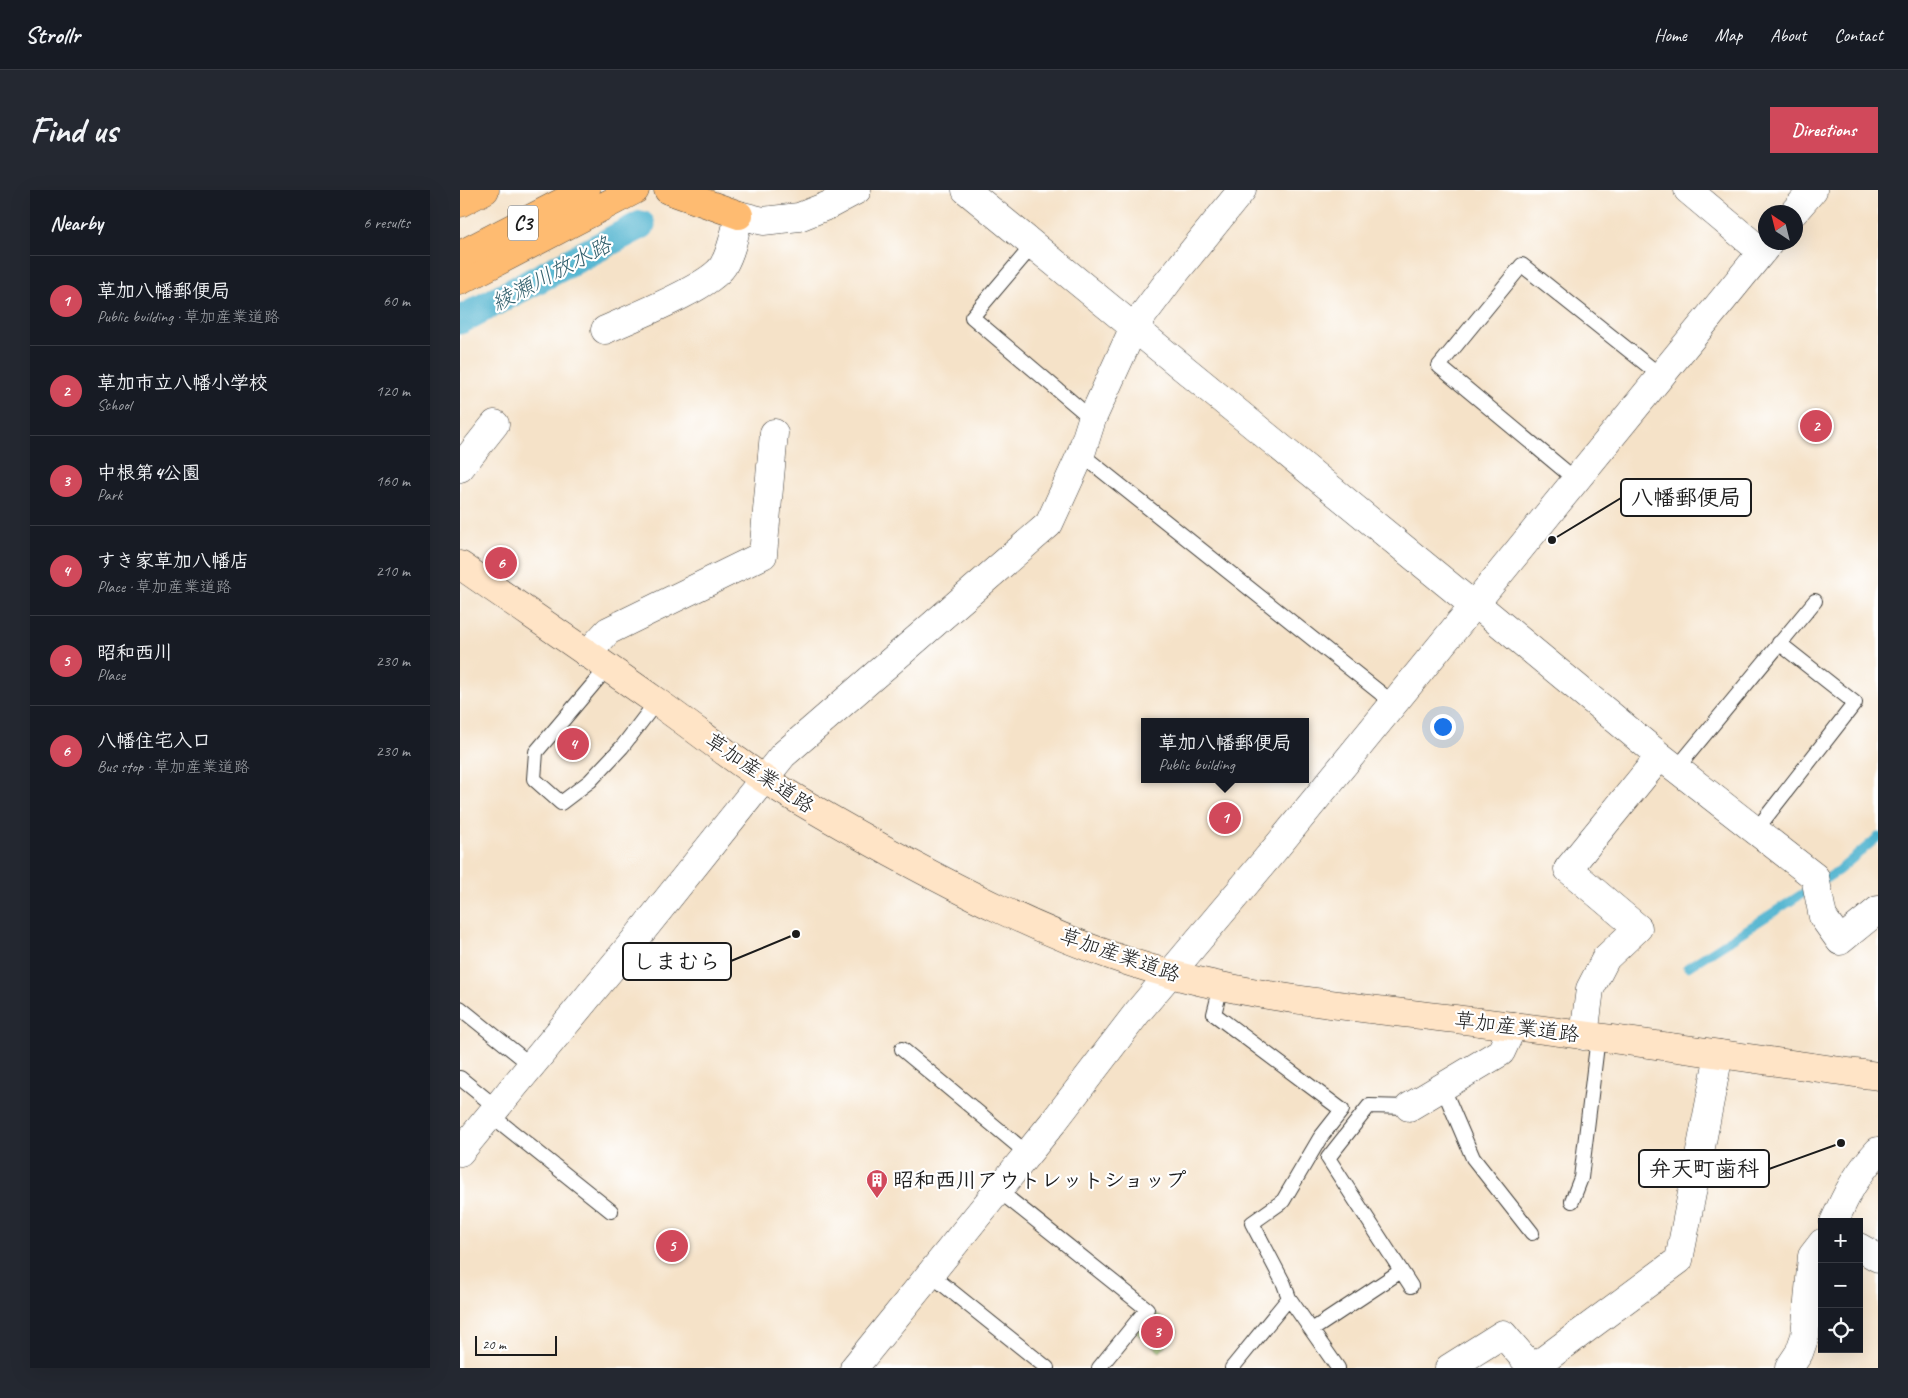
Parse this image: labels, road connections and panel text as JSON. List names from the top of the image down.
{
  "streets": {
    "highway": ["C3"],
    "main road": ["草加産業道路"]
  },
  "water": ["綾瀬川放水路"],
  "places": {
    "other": ["八幡郵便局", "しまむら", "弁天町歯科"],
    "building": ["昭和西川アウトレットショップ"]
  },
  "scale_bar": "20 m",
  "north": "top left",
  "page": {
    "header": "Strollr",
    "nav": [
      "Home",
      "Map",
      "About",
      "Contact"
    ],
    "buttons": "Directions",
    "title": "Find us",
    "heading": ["Nearby", "6 results"],
    "list": [
      {
        "mark": "1",
        "name": "草加八幡郵便局",
        "note": "Public building · 草加産業道路",
        "value": "60 m"
      },
      {
        "mark": "2",
        "name": "草加市立八幡小学校",
        "note": "School",
        "value": "120 m"
      },
      {
        "mark": "3",
        "name": "中根第4公園",
        "note": "Park",
        "value": "160 m"
      },
      {
        "mark": "4",
        "name": "すき家草加八幡店",
        "note": "Place · 草加産業道路",
        "value": "210 m"
      },
      {
        "mark": "5",
        "name": "昭和西川",
        "note": "Place",
        "value": "230 m"
      },
      {
        "mark": "6",
        "name": "八幡住宅入口",
        "note": "Bus stop · 草加産業道路",
        "value": "230 m"
      }
    ],
    "pins": [
      "2",
      "6",
      "4",
      "1",
      "5",
      "3"
    ],
    "popup": ["草加八幡郵便局", "Public building"],
    "map_buttons": ["+", "−"],
    "scale": "20 m"
  }
}
